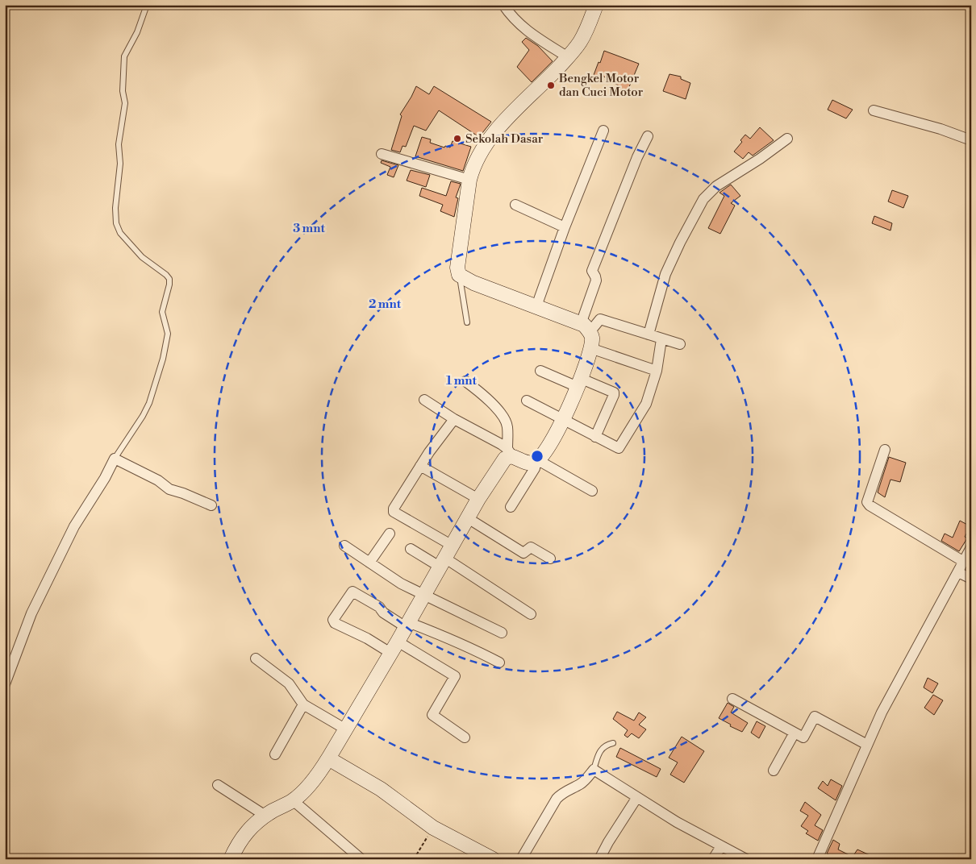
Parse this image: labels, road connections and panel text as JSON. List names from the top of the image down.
{
  "places": ["Bengkel Motor dan Cuci Motor", "Sekolah Dasar"],
  "rings": ["3 mnt", "2 mnt", "1 mnt"]
}
